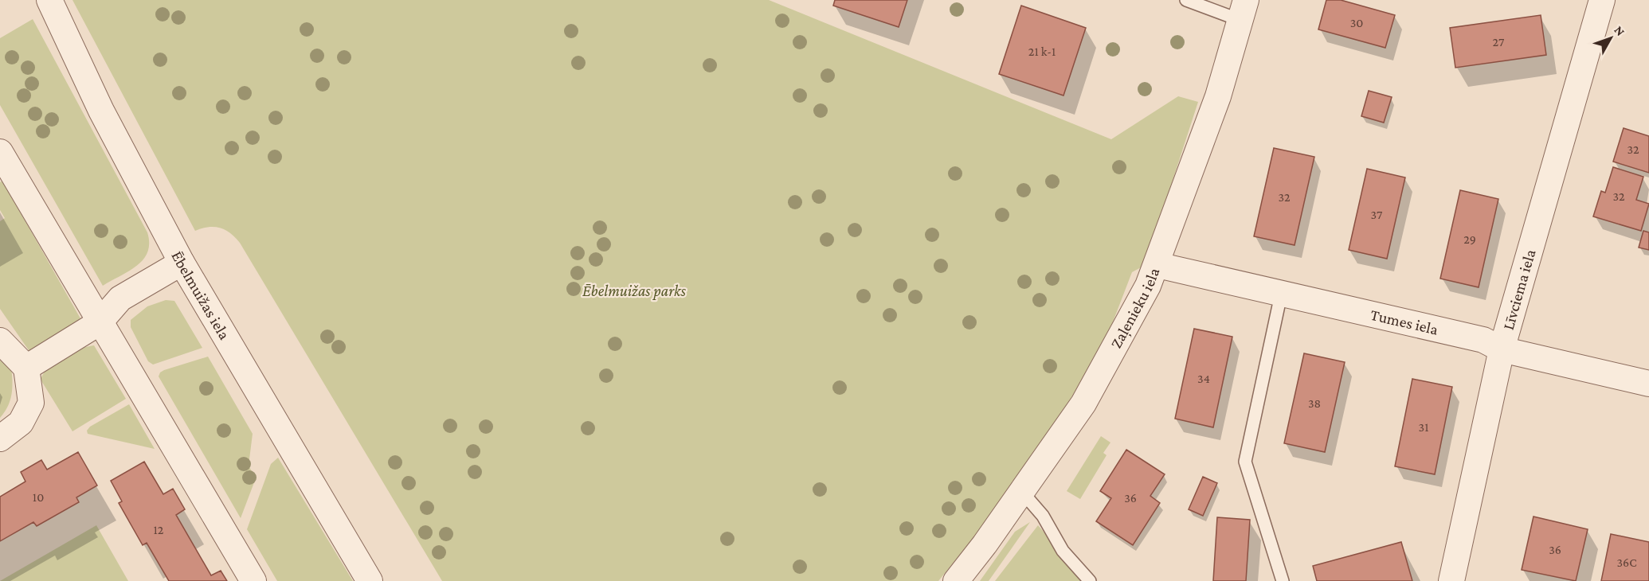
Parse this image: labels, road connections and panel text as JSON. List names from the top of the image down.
{
  "streets": {
    "street": [
      "Līvciema iela",
      "Ēbelmuižas iela",
      "Zaļenieku iela",
      "Tumes iela"
    ]
  },
  "crossings": [
    ["Līvciema iela", "Tumes iela"],
    ["Zaļenieku iela", "Tumes iela"]
  ],
  "parks": ["Ēbelmuižas parks"],
  "house_numbers": [
    "30",
    "27",
    "21 k-1",
    "32",
    "32",
    "32",
    "37",
    "29",
    "34",
    "38",
    "31",
    "10",
    "36",
    "12",
    "36",
    "36C"
  ],
  "north": "top right"
}
